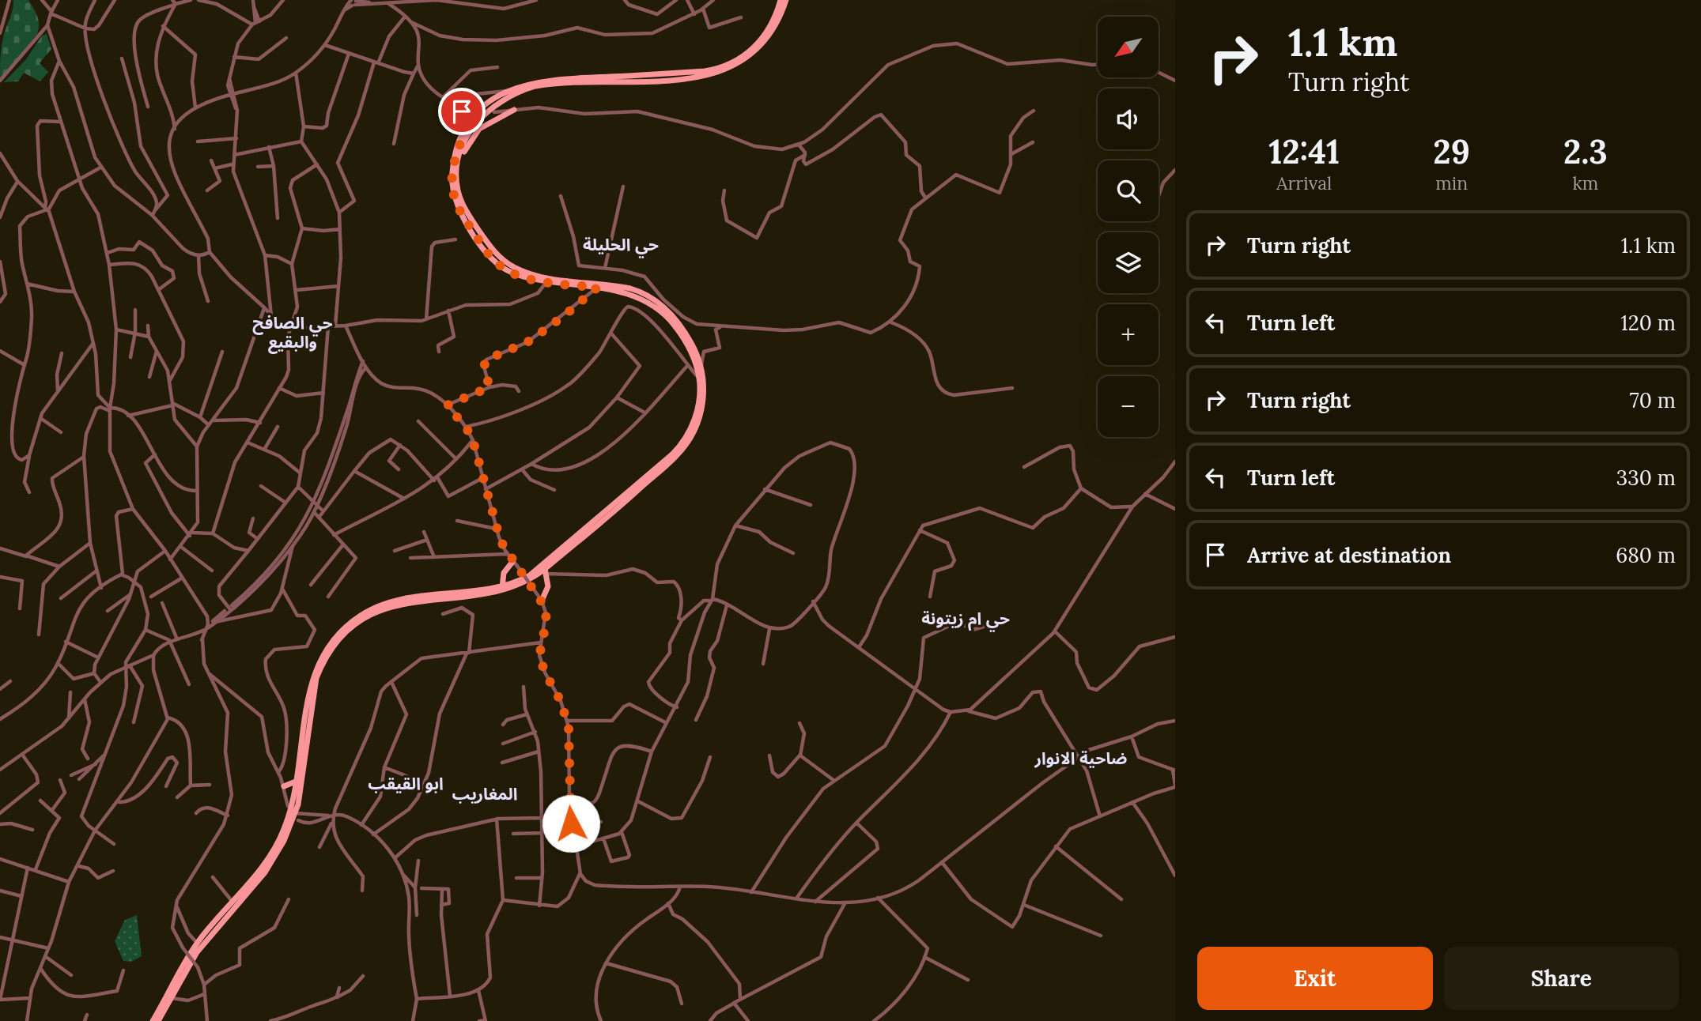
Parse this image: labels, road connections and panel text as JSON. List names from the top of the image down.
{
  "districts": [
    "حي الحليلة",
    "حي الصافح والبقيع",
    "حي ام زيتونة",
    "ضاحية الانوار",
    "ابو القيقب",
    "المغاريب"
  ],
  "north": "bottom left",
  "page": {
    "turn": ["1.1 km", "Turn right"],
    "map_buttons": ["+", "−"],
    "eta": [
      "12:41",
      "Arrival",
      "29",
      "min",
      "2.3",
      "km"
    ],
    "list": [
      {
        "name": "Turn right",
        "value": "1.1 km"
      },
      {
        "name": "Turn left",
        "value": "120 m"
      },
      {
        "name": "Turn right",
        "value": "70 m"
      },
      {
        "name": "Turn left",
        "value": "330 m"
      },
      {
        "name": "Arrive at destination",
        "value": "680 m"
      }
    ],
    "buttons": ["Exit", "Share"]
  }
}
